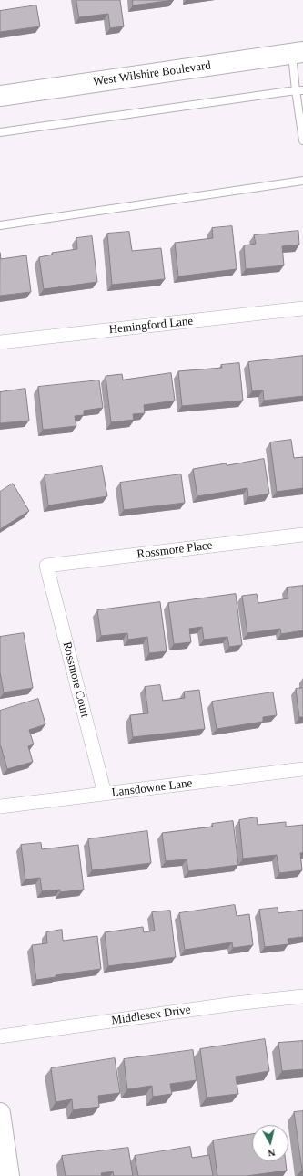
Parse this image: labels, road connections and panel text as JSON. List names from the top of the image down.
{
  "streets": {
    "street": [
      "West Wilshire Boulevard",
      "Hemingford Lane",
      "Rossmore Place",
      "Rossmore Court",
      "Lansdowne Lane",
      "Middlesex Drive"
    ]
  },
  "crossings": [
    ["Rossmore Place", "Rossmore Court"],
    ["Rossmore Court", "Lansdowne Lane"]
  ],
  "north": "bottom"
}
